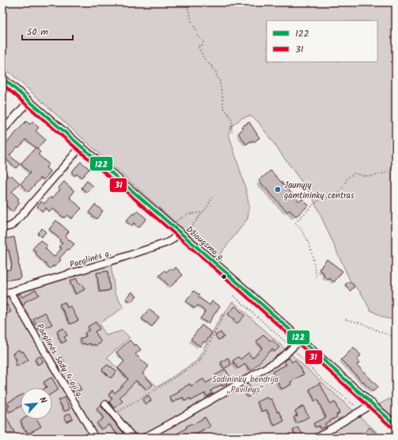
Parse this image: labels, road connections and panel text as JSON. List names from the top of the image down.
{
  "streets": {
    "street": ["Džiaugsmo g.", "Paeglinės g.", "Paeglinės Sodų 4-oji g."]
  },
  "crossings": [
    ["Džiaugsmo g.", "Paeglinės g."],
    ["Paeglinės g.", "Paeglinės Sodų 4-oji g."]
  ],
  "parks": ["Sodininkų bendrija „Pavilnys“"],
  "places": ["Jaunųjų gamtininkų centras"],
  "lines": ["transit line 122", "transit line 31"],
  "legend": ["122", "31"],
  "scale_bar": "50 m",
  "north": "top right"
}
